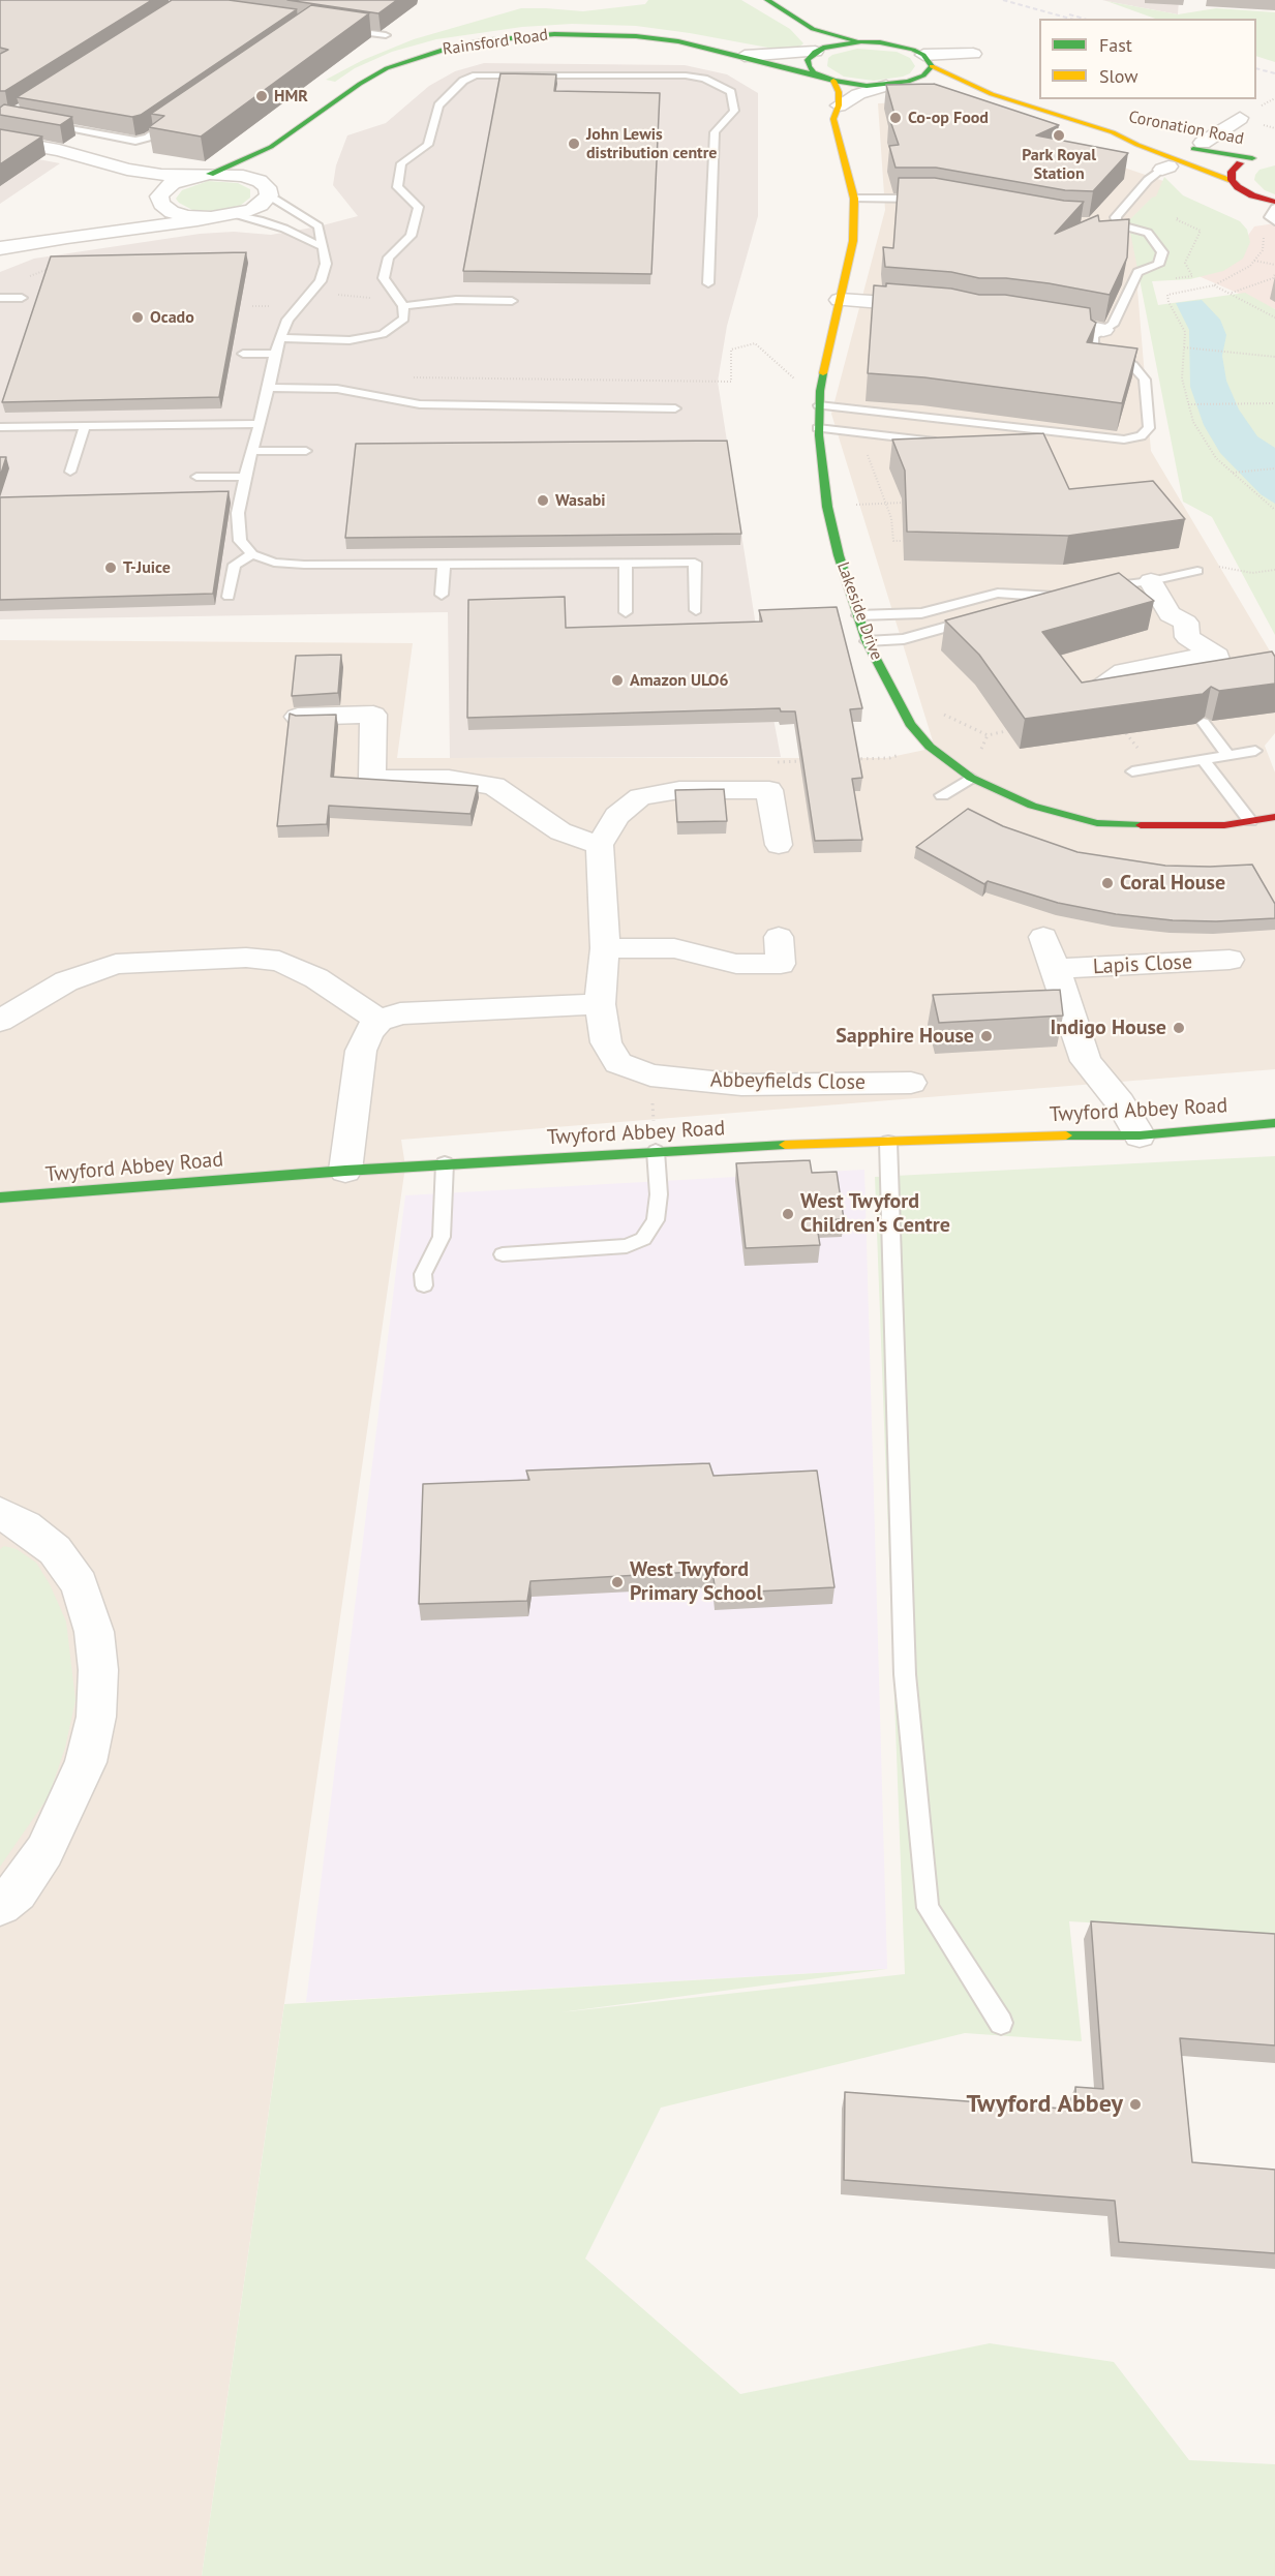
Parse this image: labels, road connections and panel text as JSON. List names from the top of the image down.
{
  "streets": {
    "street": [
      "Rainsford Road",
      "Coronation Road",
      "Lakeside Drive",
      "Lapis Close",
      "Abbeyfields Close",
      "Twyford Abbey Road"
    ]
  },
  "crossings": [
    ["Rainsford Road", "Coronation Road"],
    ["Rainsford Road", "Lakeside Drive"]
  ],
  "places": [
    "HMR",
    "Co-op Food",
    "Park Royal Station",
    "John Lewis distribution centre",
    "Ocado",
    "Wasabi",
    "T-Juice",
    "Amazon ULO6",
    "Coral House",
    "Indigo House",
    "Sapphire House",
    "West Twyford Children's Centre",
    "West Twyford Primary School",
    "Twyford Abbey"
  ],
  "legend": ["Fast", "Slow"]
}
